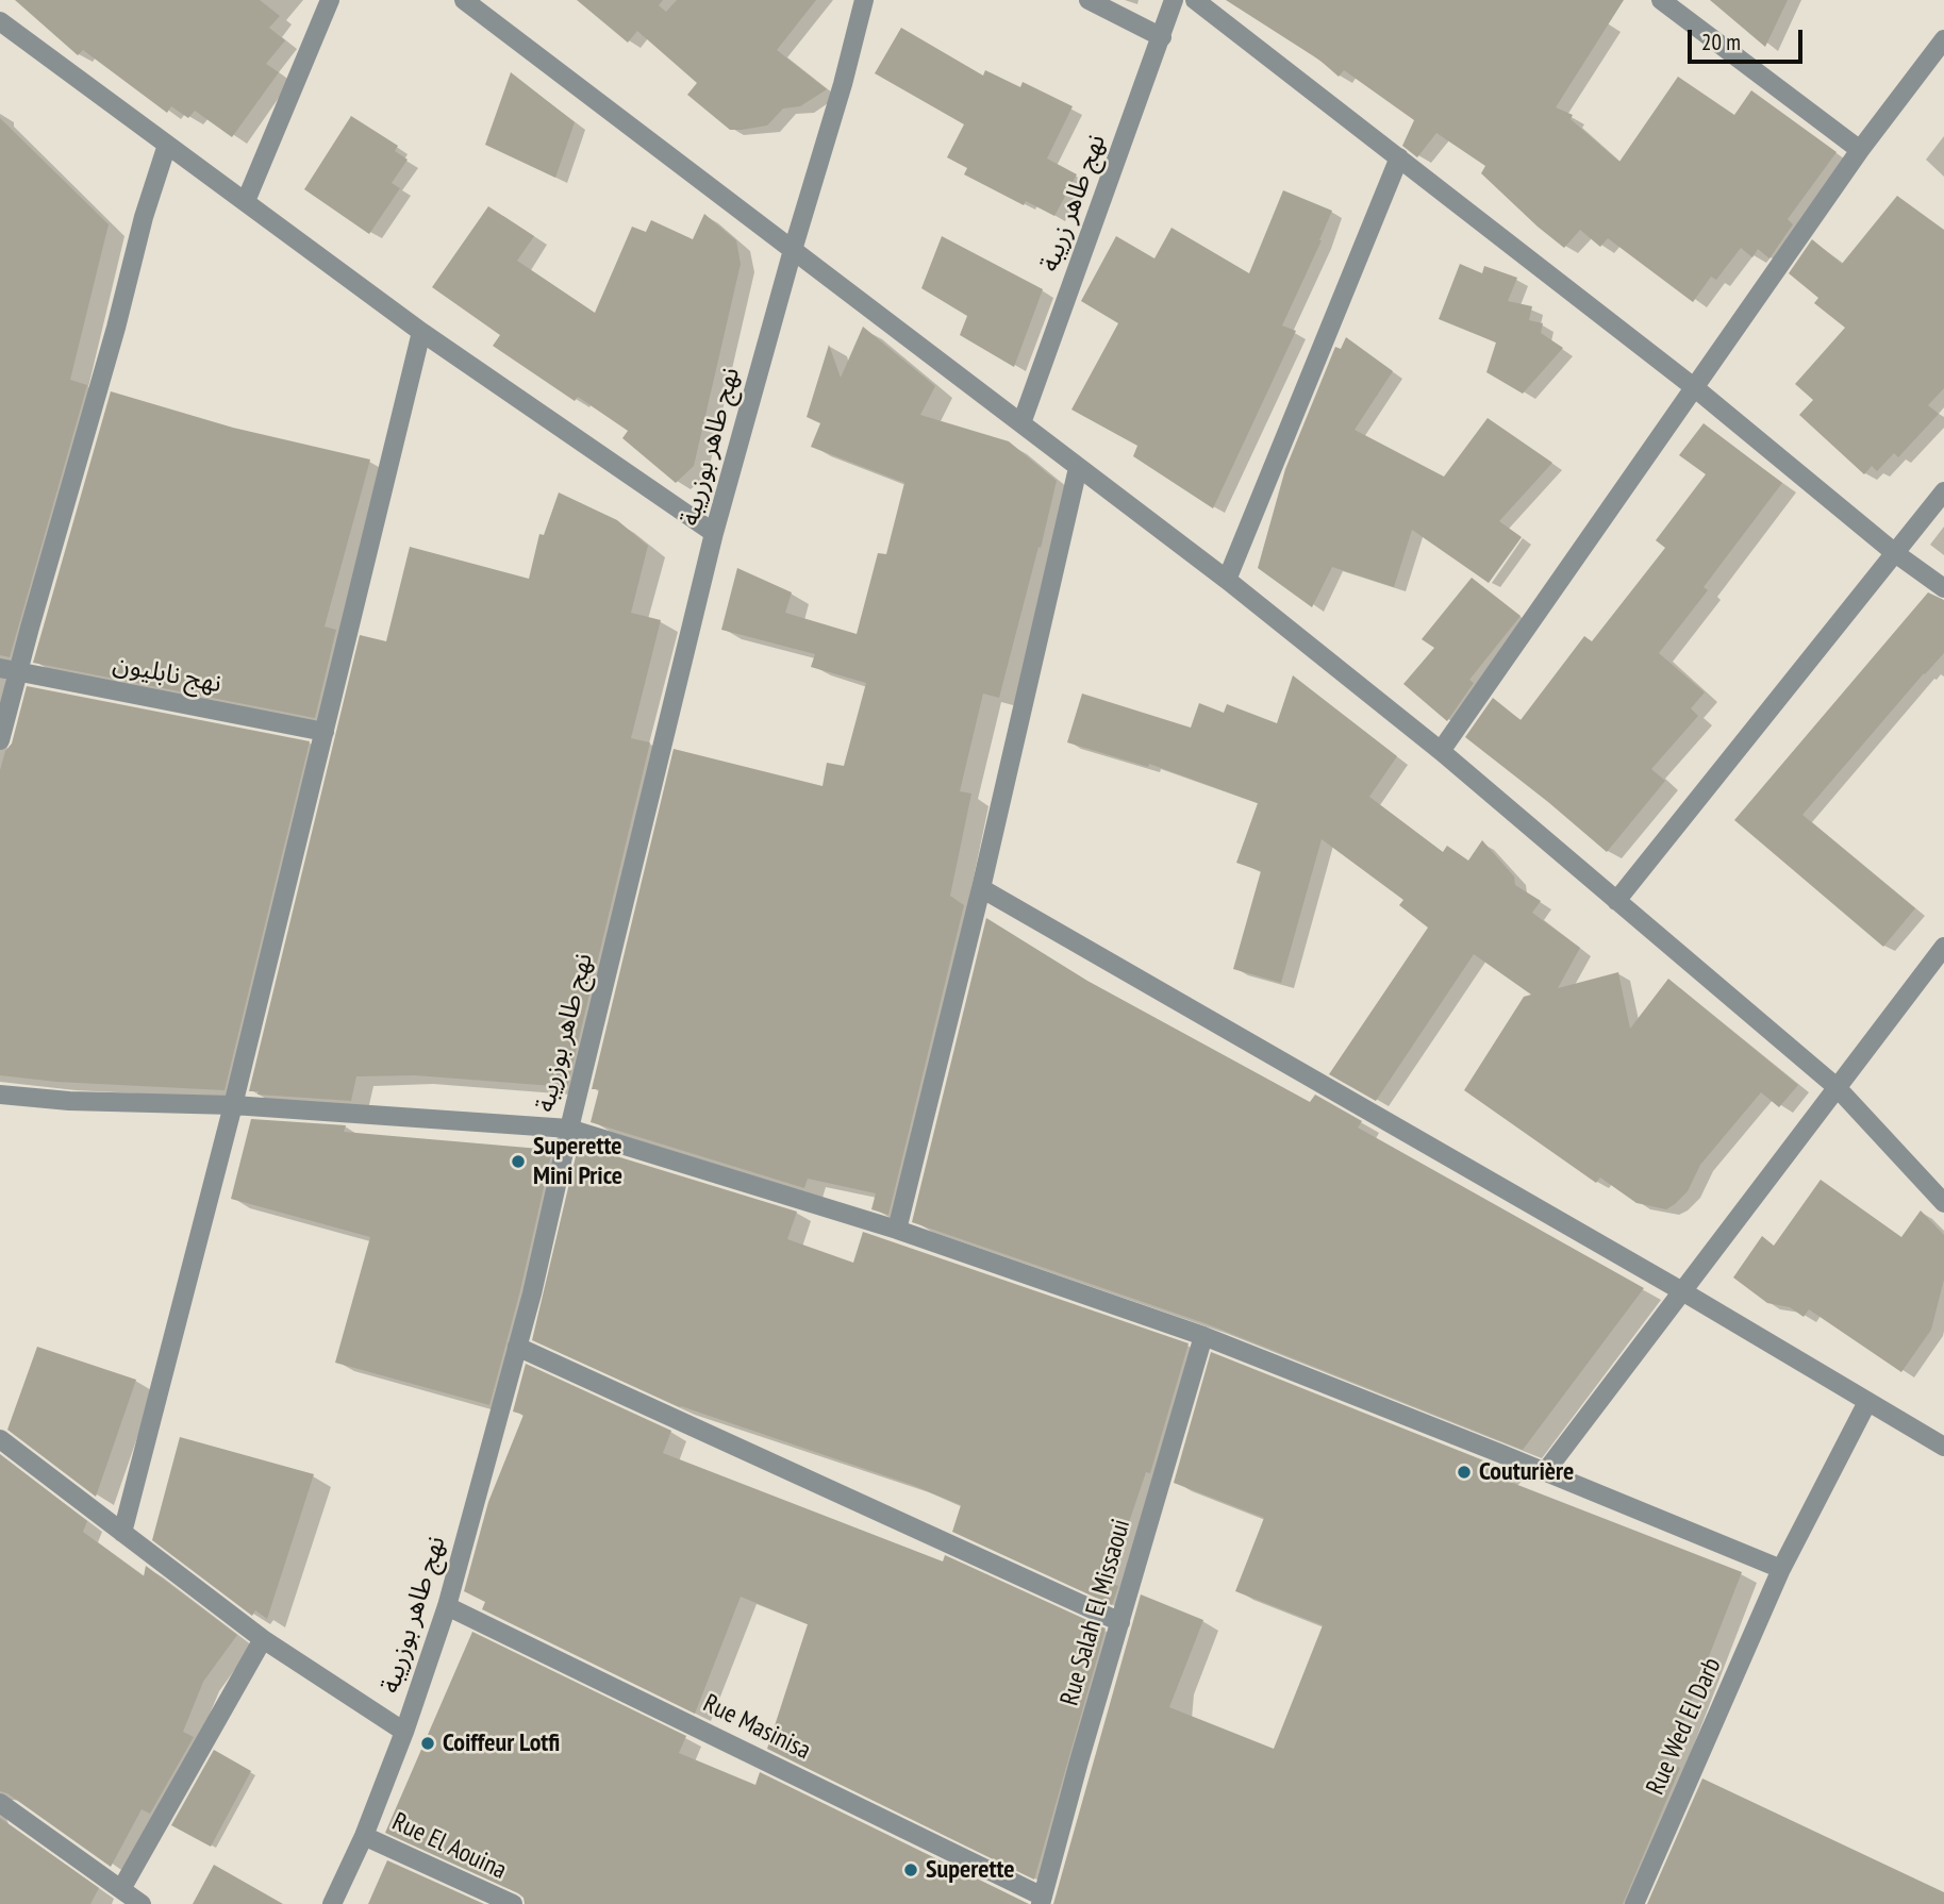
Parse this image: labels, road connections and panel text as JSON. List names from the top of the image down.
{
  "streets": {
    "street": [
      "نهج طاهر زريبة",
      "نهج طاهر بوزريبة",
      "نهج نابليون",
      "Rue Salah El Missaoui",
      "Rue Wed El Darb",
      "Rue Masinisa",
      "Rue El Aouina"
    ]
  },
  "crossings": [
    ["نهج طاهر بوزريبة", "Rue Masinisa"],
    ["نهج طاهر بوزريبة", "Rue El Aouina"],
    ["Rue Salah El Missaoui", "Rue Masinisa"]
  ],
  "places": [
    "Superette Mini Price",
    "Couturière",
    "Coiffeur Lotfi",
    "Superette"
  ],
  "scale_bar": "20 m"
}
